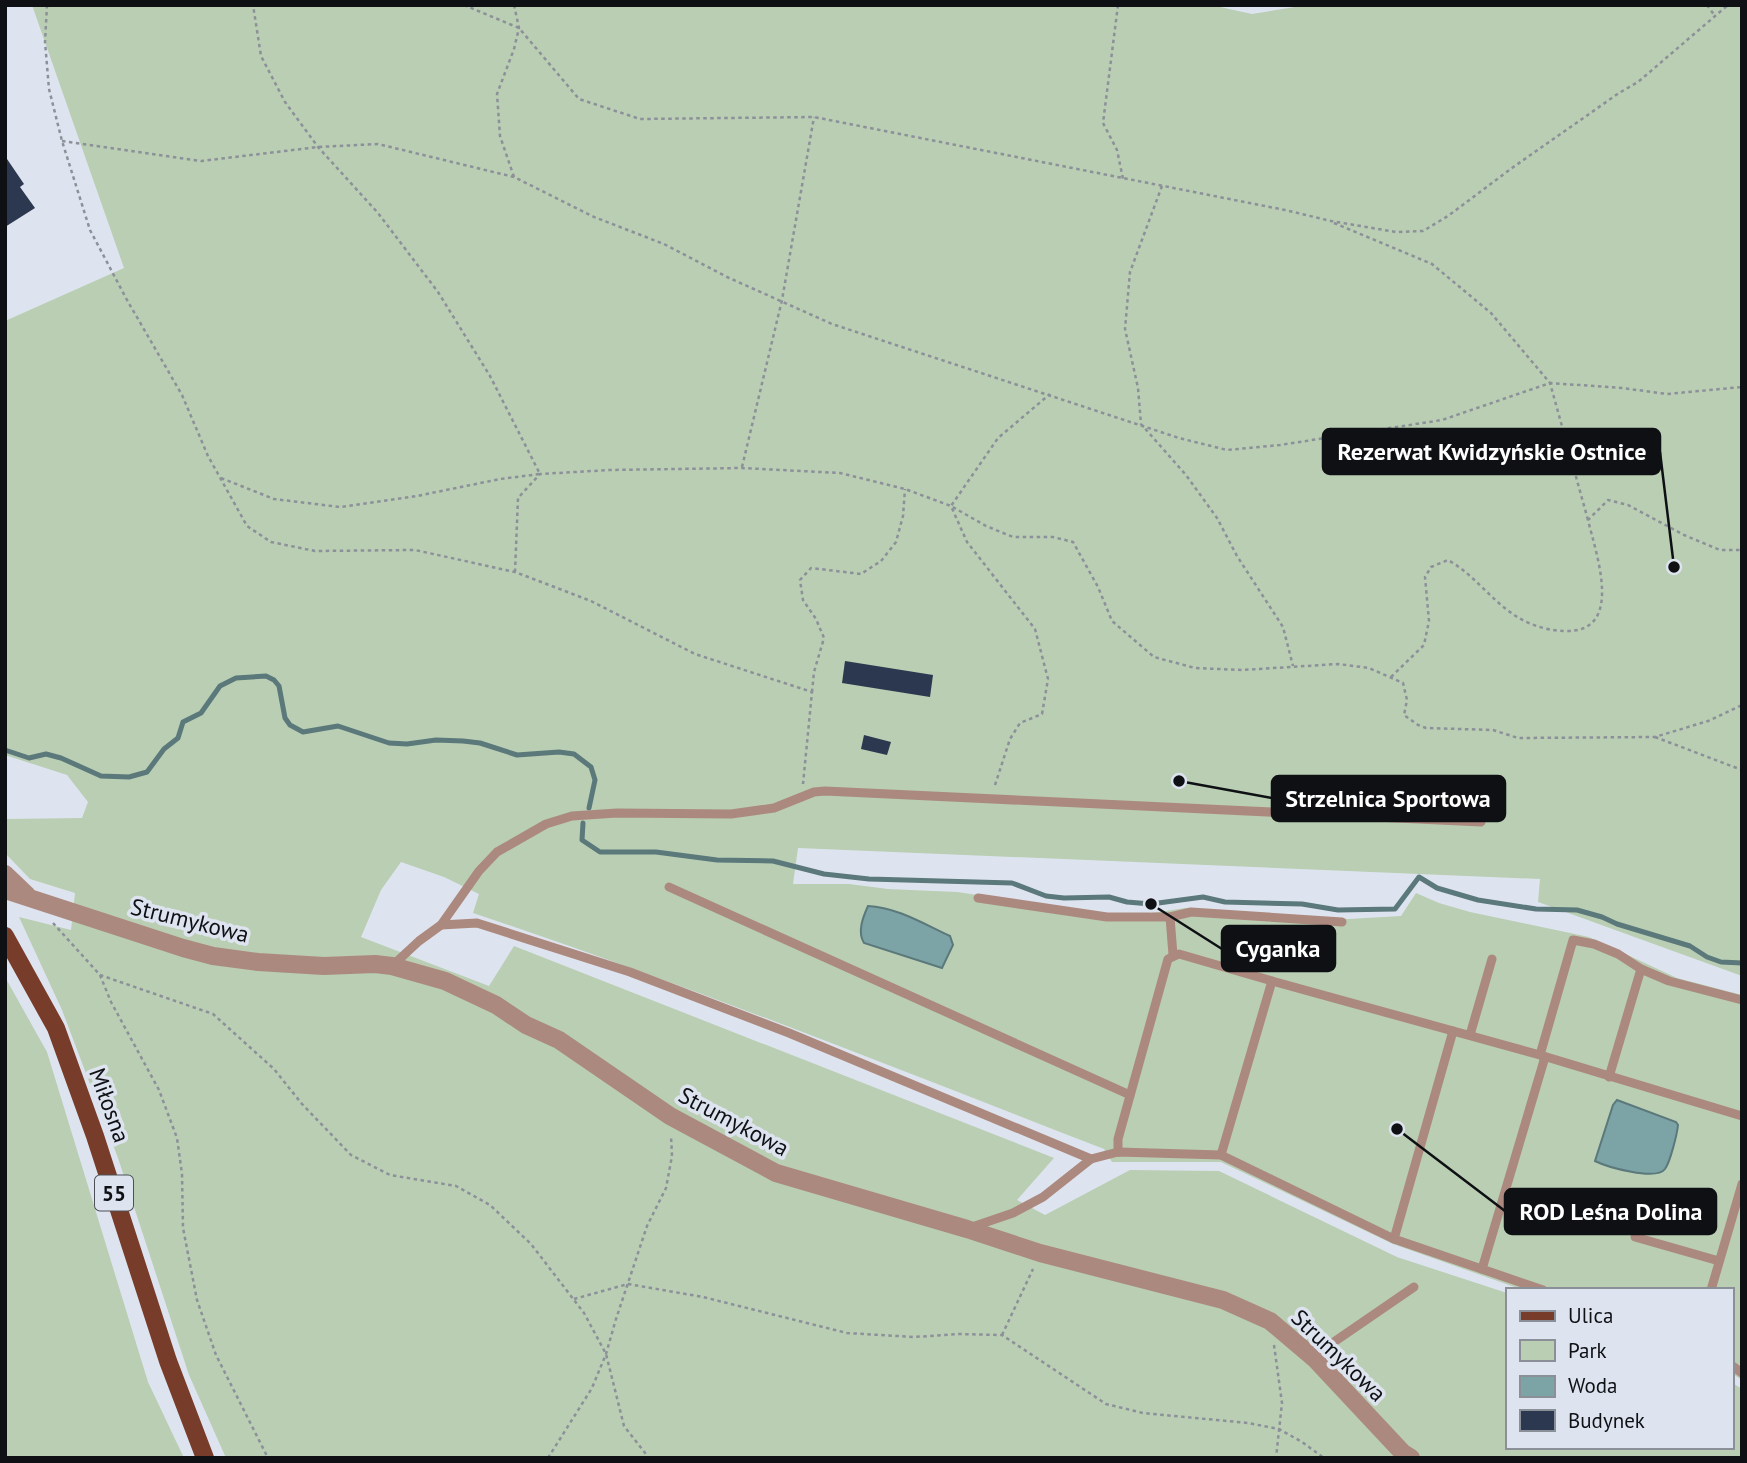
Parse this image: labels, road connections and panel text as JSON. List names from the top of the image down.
{
  "streets": {
    "main road": ["Miłosna", "55"],
    "street": ["Strumykowa"]
  },
  "places": [
    "Rezerwat Kwidzyńskie Ostnice",
    "Strzelnica Sportowa",
    "Cyganka",
    "ROD Leśna Dolina"
  ],
  "legend": [
    "Ulica",
    "Park",
    "Woda",
    "Budynek"
  ]
}
